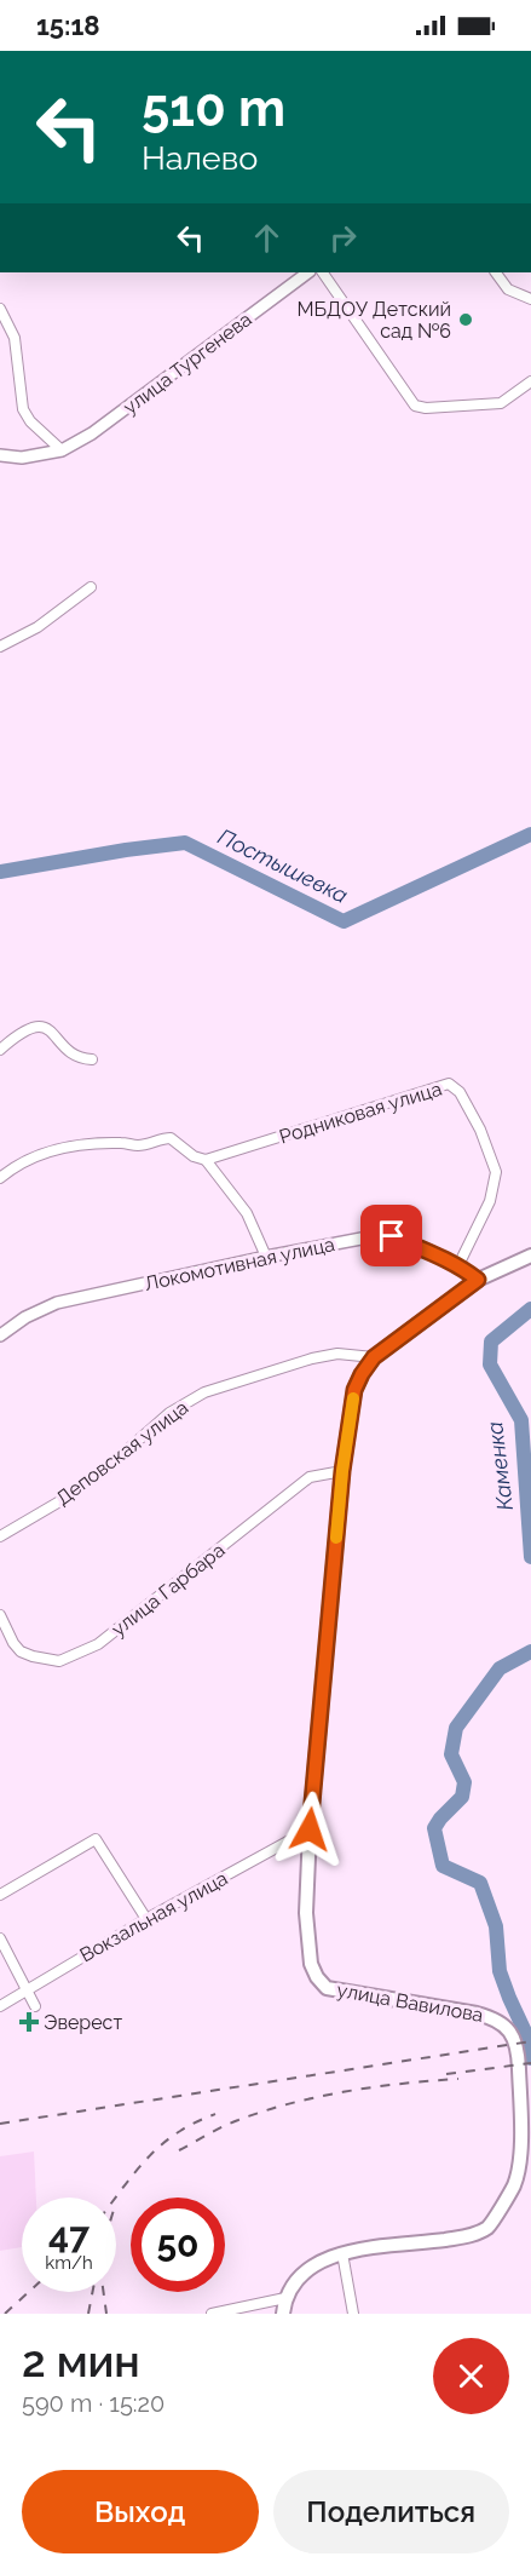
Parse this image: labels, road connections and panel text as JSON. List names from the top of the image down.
{
  "streets": {
    "main road": ["улица Вавилова"],
    "street": [
      "улица Тургенева",
      "Родниковая улица",
      "Локомотивная улица",
      "Деповская улица",
      "улица Гарбара",
      "Вокзальная улица"
    ]
  },
  "crossings": [
    ["Родниковая улица", "Локомотивная улица"],
    ["Деповская улица", "улица Вавилова"],
    ["улица Гарбара", "улица Вавилова"],
    ["Вокзальная улица", "улица Вавилова"]
  ],
  "water": ["Постышевка", "Каменка"],
  "places": {
    "other": ["МБДОУ Детский сад №6"],
    "health": ["Эверест"]
  },
  "page": {
    "status": "15:18",
    "turn": ["510 m", "Налево"],
    "speed": "47 km/h",
    "limit": "50",
    "heading": ["2 мин", "590 m · 15:20"],
    "buttons": ["Выход", "Поделиться"]
  }
}
